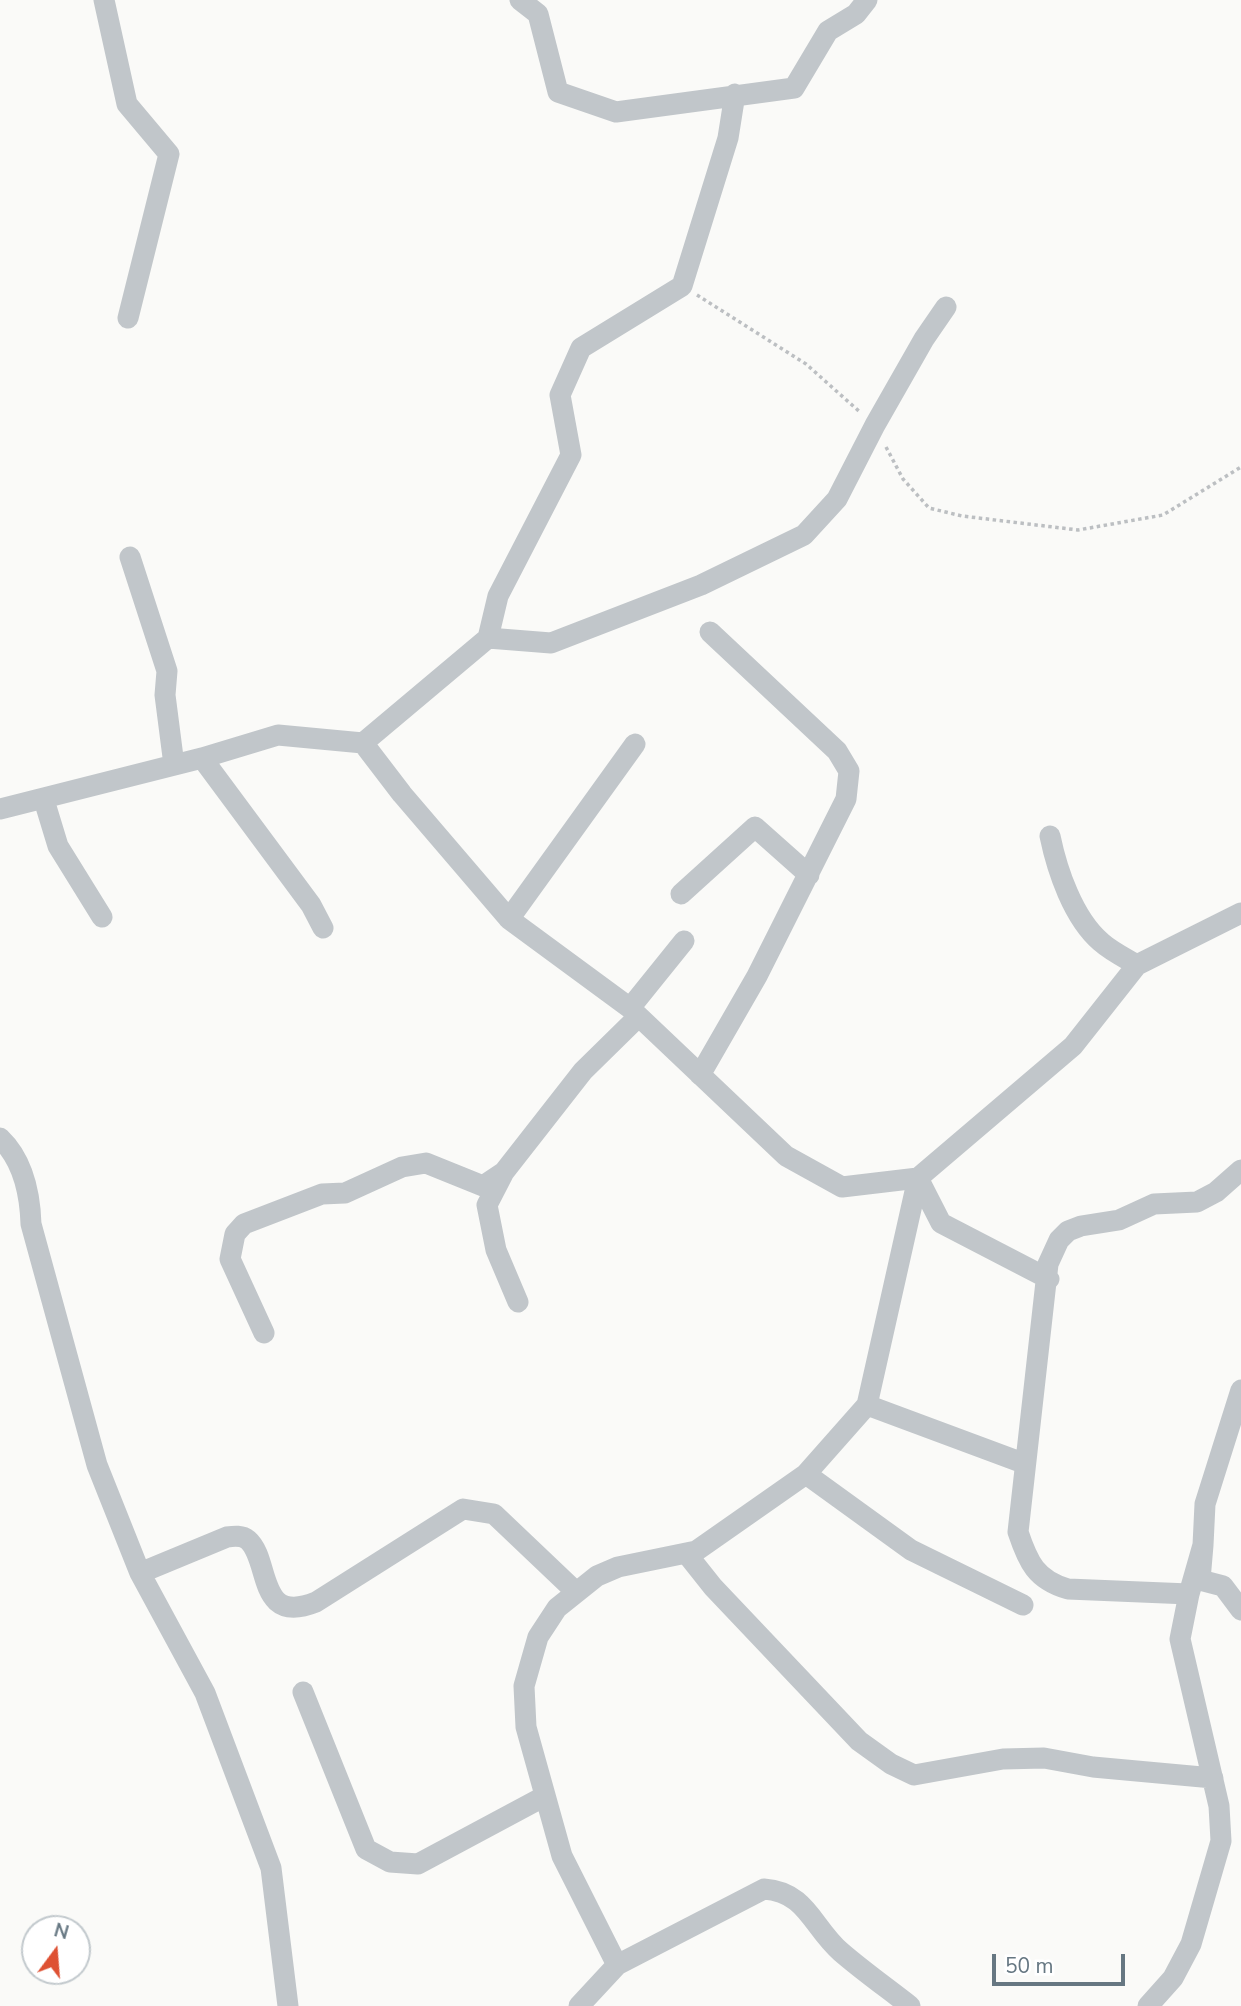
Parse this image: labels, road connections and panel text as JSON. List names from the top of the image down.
{
  "scale_bar": "50 m",
  "north": "top"
}
